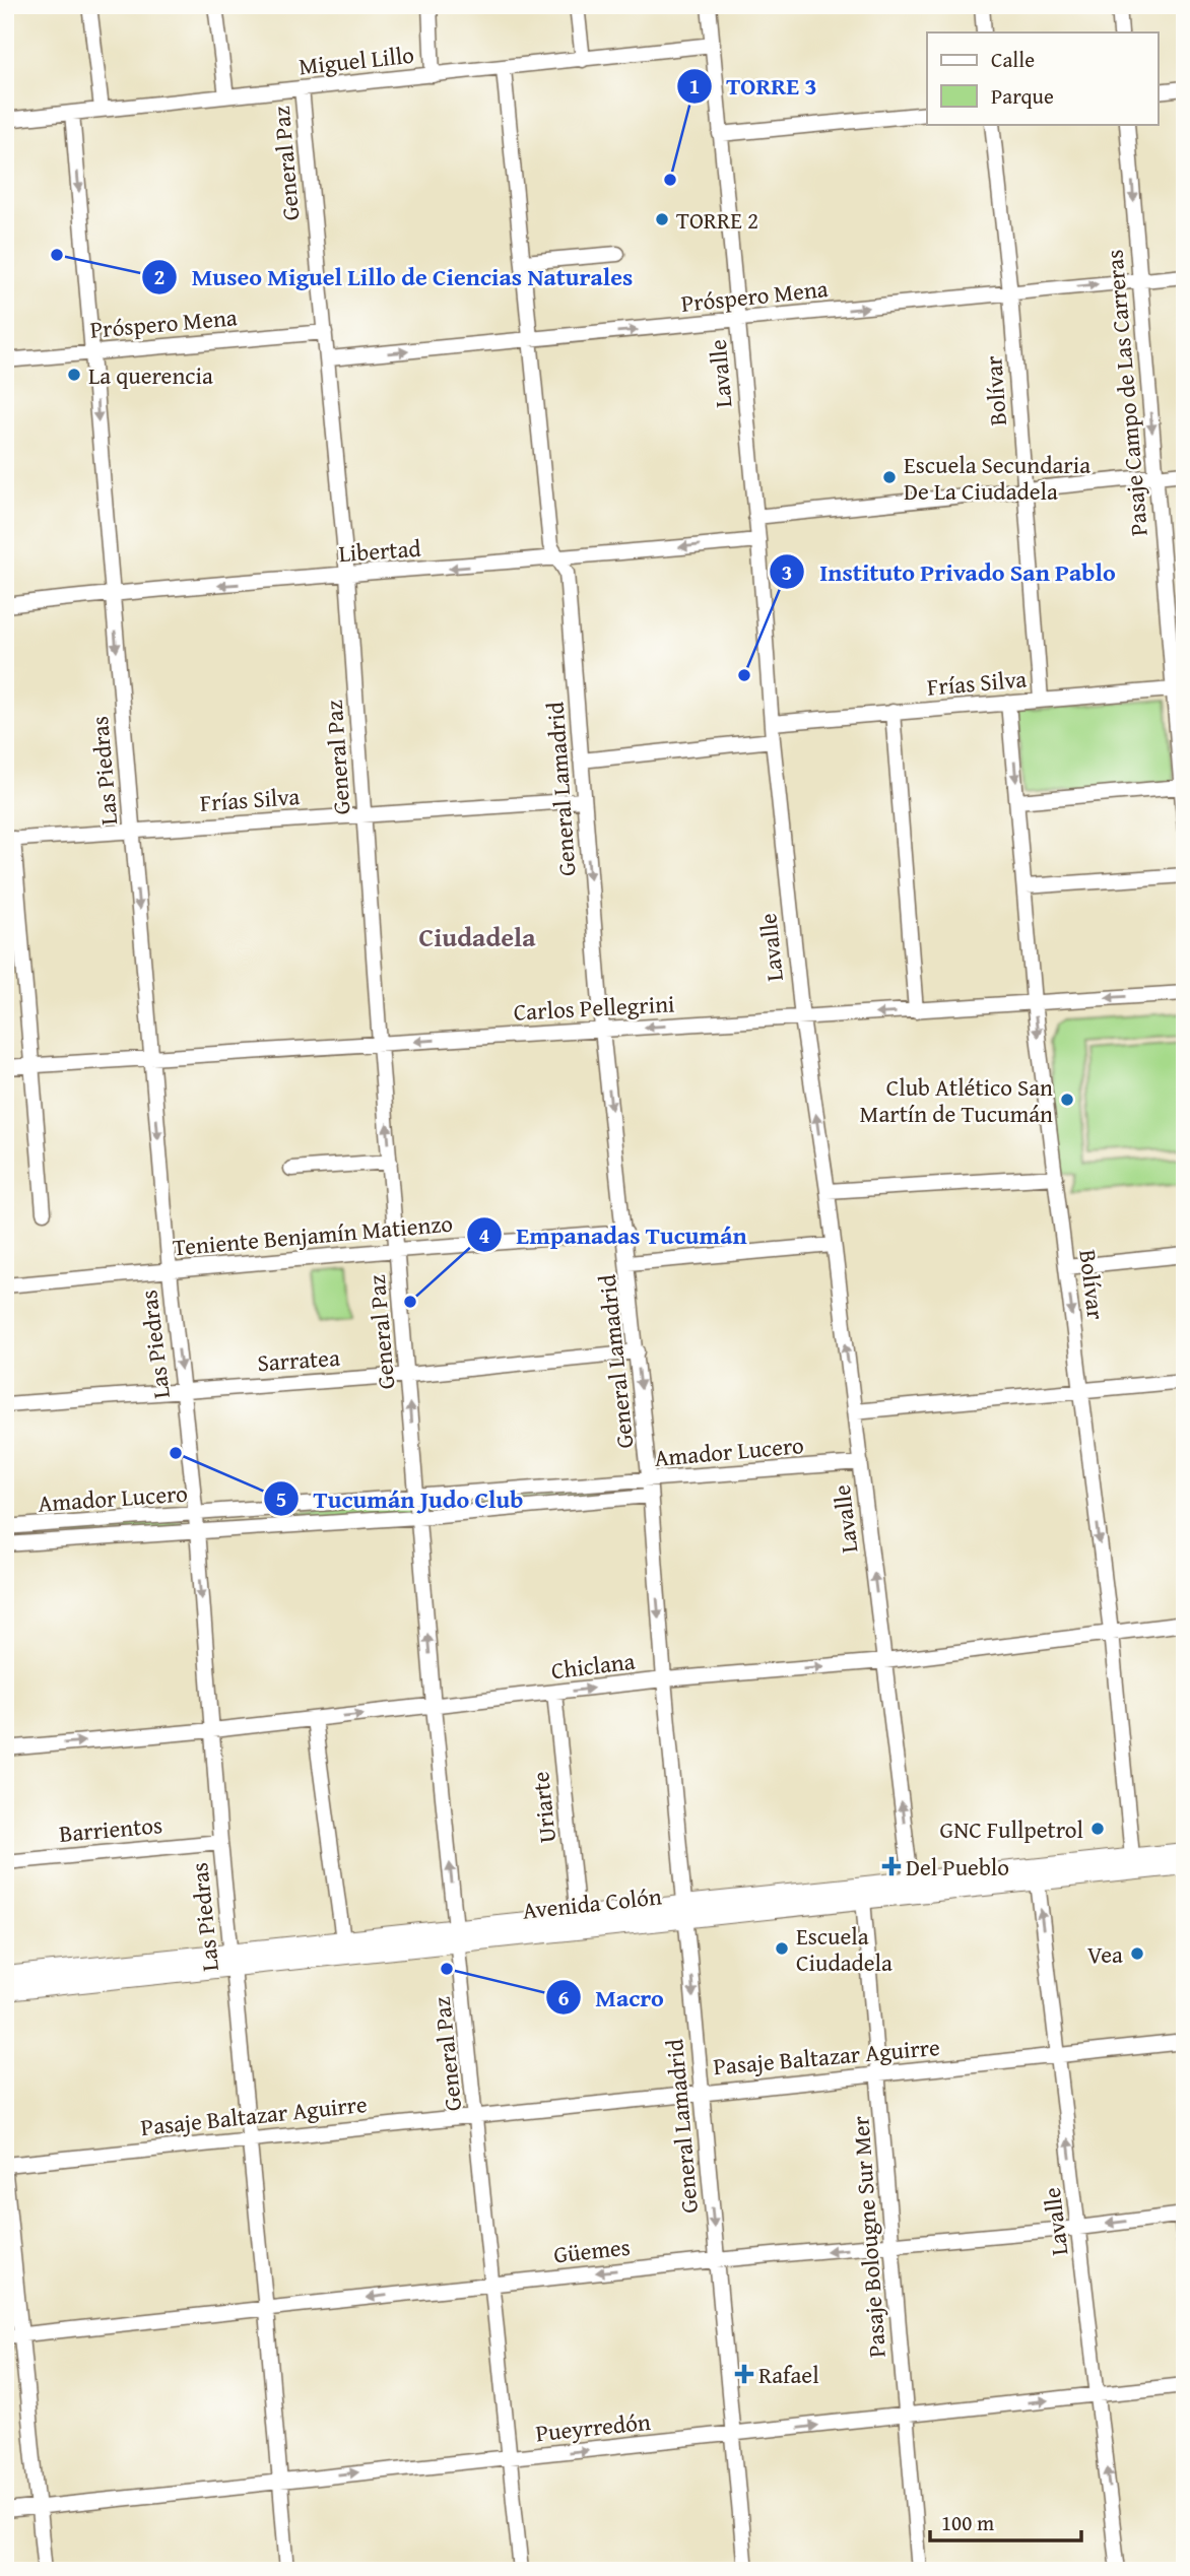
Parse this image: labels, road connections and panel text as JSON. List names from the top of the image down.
{
  "streets": {
    "main road": ["Avenida Colón"],
    "street": [
      "Miguel Lillo",
      "General Paz",
      "Próspero Mena",
      "Lavalle",
      "Bolívar",
      "Pasaje Campo de Las Carreras",
      "Libertad",
      "Frías Silva",
      "Las Piedras",
      "General Lamadrid",
      "Carlos Pellegrini",
      "Teniente Benjamín Matienzo",
      "Sarratea",
      "Amador Lucero",
      "Chiclana",
      "Uriarte",
      "Barrientos",
      "Pasaje Baltazar Aguirre",
      "Pasaje Bolougne Sur Mer",
      "Güemes",
      "Pueyrredón"
    ]
  },
  "crossings": [
    ["Miguel Lillo", "General Paz"],
    ["Miguel Lillo", "Lavalle"],
    ["Miguel Lillo", "Las Piedras"],
    ["Miguel Lillo", "General Lamadrid"],
    ["General Paz", "Próspero Mena"],
    ["General Paz", "Libertad"],
    ["General Paz", "Frías Silva"],
    ["General Paz", "Carlos Pellegrini"],
    ["General Paz", "Teniente Benjamín Matienzo"],
    ["General Paz", "Sarratea"],
    ["General Paz", "Amador Lucero"],
    ["General Paz", "Chiclana"],
    ["General Paz", "Avenida Colón"],
    ["General Paz", "Pasaje Baltazar Aguirre"],
    ["General Paz", "Güemes"],
    ["General Paz", "Pueyrredón"],
    ["Próspero Mena", "Lavalle"],
    ["Próspero Mena", "Bolívar"],
    ["Próspero Mena", "Pasaje Campo de Las Carreras"],
    ["Próspero Mena", "Las Piedras"],
    ["Próspero Mena", "General Lamadrid"],
    ["Lavalle", "Libertad"],
    ["Lavalle", "Frías Silva"],
    ["Lavalle", "Carlos Pellegrini"],
    ["Lavalle", "Amador Lucero"],
    ["Lavalle", "Chiclana"],
    ["Lavalle", "Avenida Colón"],
    ["Lavalle", "Pasaje Baltazar Aguirre"],
    ["Lavalle", "Güemes"],
    ["Lavalle", "Pueyrredón"],
    ["Bolívar", "Frías Silva"],
    ["Bolívar", "Carlos Pellegrini"],
    ["Bolívar", "Chiclana"],
    ["Bolívar", "Avenida Colón"],
    ["Pasaje Campo de Las Carreras", "Frías Silva"],
    ["Libertad", "Las Piedras"],
    ["Libertad", "General Lamadrid"],
    ["Frías Silva", "Las Piedras"],
    ["Frías Silva", "General Lamadrid"],
    ["Las Piedras", "Carlos Pellegrini"],
    ["Las Piedras", "Teniente Benjamín Matienzo"],
    ["Las Piedras", "Sarratea"],
    ["Las Piedras", "Amador Lucero"],
    ["Las Piedras", "Chiclana"],
    ["Las Piedras", "Barrientos"],
    ["Las Piedras", "Avenida Colón"],
    ["Las Piedras", "Pasaje Baltazar Aguirre"],
    ["Las Piedras", "Güemes"],
    ["Las Piedras", "Pueyrredón"],
    ["General Lamadrid", "Carlos Pellegrini"],
    ["General Lamadrid", "Teniente Benjamín Matienzo"],
    ["General Lamadrid", "Sarratea"],
    ["General Lamadrid", "Amador Lucero"],
    ["General Lamadrid", "Chiclana"],
    ["General Lamadrid", "Avenida Colón"],
    ["General Lamadrid", "Pasaje Baltazar Aguirre"],
    ["General Lamadrid", "Güemes"],
    ["General Lamadrid", "Pueyrredón"],
    ["Chiclana", "Uriarte"],
    ["Uriarte", "Avenida Colón"],
    ["Avenida Colón", "Pasaje Bolougne Sur Mer"],
    ["Pasaje Baltazar Aguirre", "Pasaje Bolougne Sur Mer"],
    ["Pasaje Bolougne Sur Mer", "Güemes"],
    ["Pasaje Bolougne Sur Mer", "Pueyrredón"]
  ],
  "one_way": [
    "Próspero Mena",
    "Lavalle",
    "Bolívar",
    "Pasaje Campo de Las Carreras",
    "Libertad",
    "Las Piedras",
    "General Lamadrid",
    "Carlos Pellegrini",
    "Chiclana",
    "Güemes",
    "Pueyrredón"
  ],
  "districts": ["Ciudadela"],
  "places": {
    "other": [
      "TORRE 3",
      "TORRE 2",
      "Museo Miguel Lillo de Ciencias Naturales",
      "La querencia",
      "Escuela Secundaria De La Ciudadela",
      "Instituto Privado San Pablo",
      "Club Atlético San Martín de Tucumán",
      "Empanadas Tucumán",
      "Tucumán Judo Club",
      "GNC Fullpetrol",
      "Escuela Ciudadela",
      "Vea",
      "Macro"
    ],
    "health": ["Del Pueblo", "Rafael"]
  },
  "legend": ["Calle", "Parque"],
  "scale_bar": "100 m"
}
